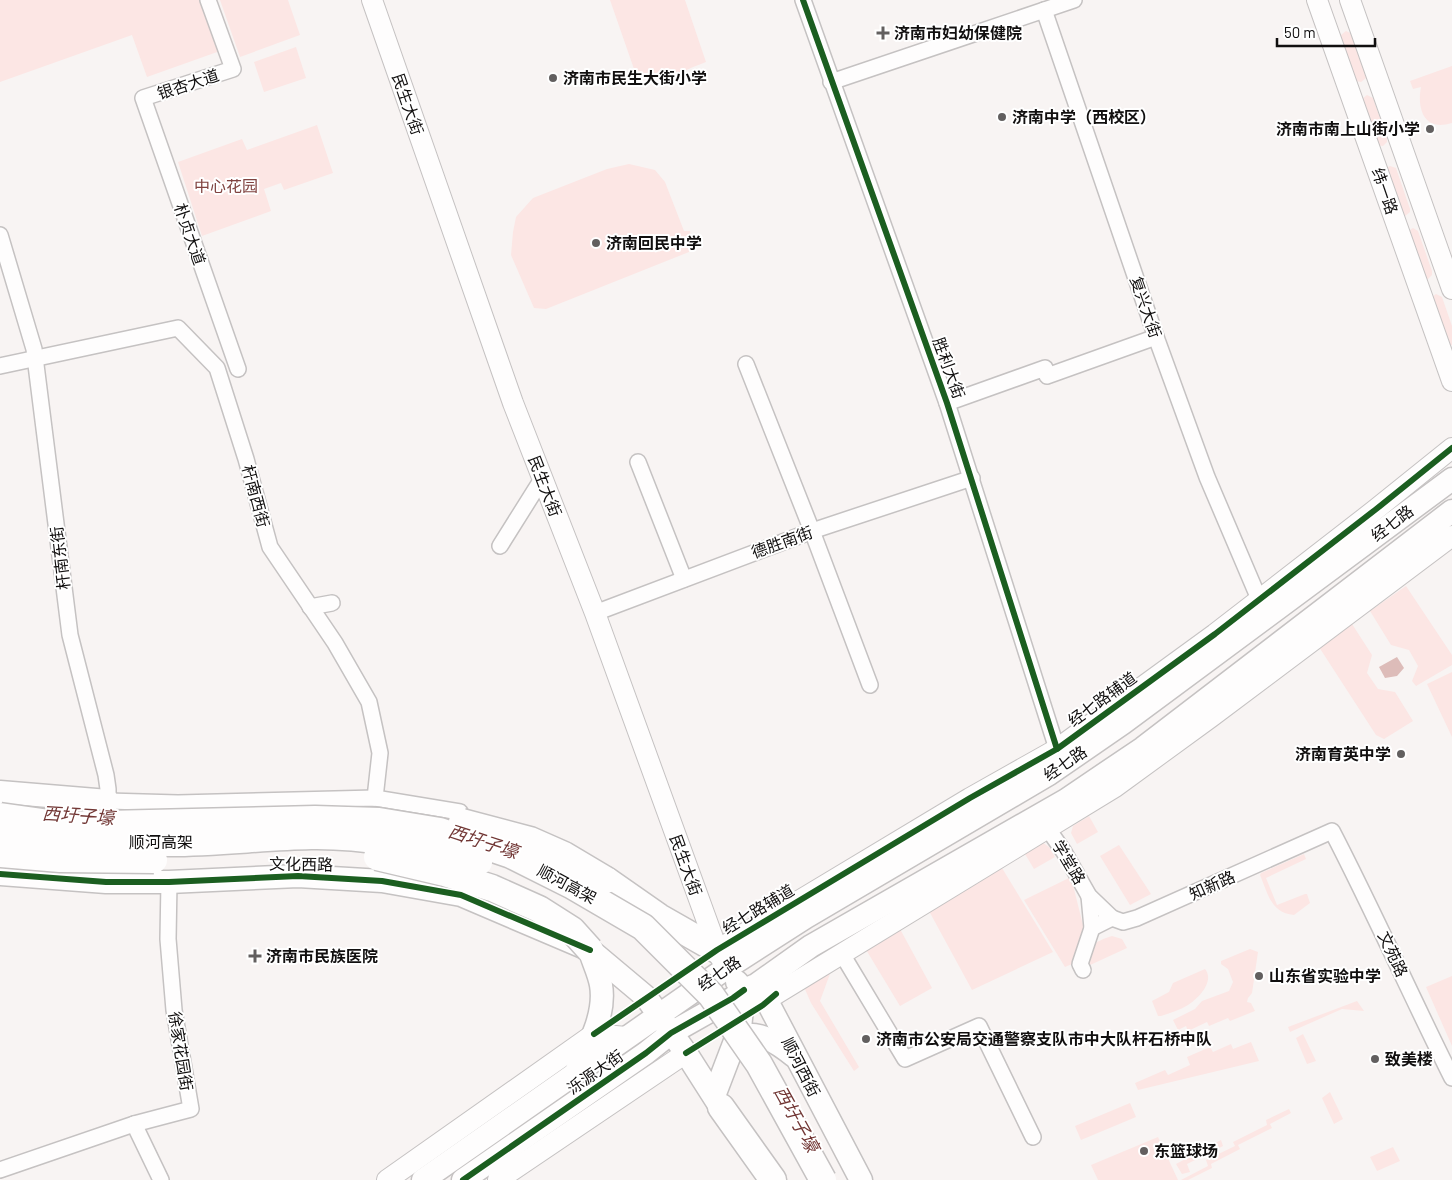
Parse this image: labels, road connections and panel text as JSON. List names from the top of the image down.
{
  "streets": {
    "highway": ["顺河高架"],
    "main road": [
      "经七路",
      "文化西路",
      "顺河西街",
      "泺源大街"
    ],
    "street": [
      "银杏大道",
      "民生大街",
      "纬一路",
      "朴贞大道",
      "复兴大街",
      "胜利大街",
      "杆南西街",
      "德胜南街",
      "杆南东街",
      "经七路辅道",
      "学堂路",
      "知新路",
      "文苑路",
      "徐家花园街"
    ]
  },
  "crossings": [
    ["银杏大道", "朴贞大道"],
    ["民生大街", "经七路"],
    ["民生大街", "德胜南街"],
    ["民生大街", "经七路辅道"],
    ["民生大街", "顺河西街"],
    ["复兴大街", "经七路辅道"],
    ["胜利大街", "德胜南街"],
    ["胜利大街", "经七路辅道"],
    ["杆南西街", "杆南东街"],
    ["经七路", "经七路辅道"],
    ["经七路", "文化西路"],
    ["经七路", "顺河西街"],
    ["经七路", "泺源大街"],
    ["杆南东街", "文化西路"],
    ["经七路辅道", "顺河西街"],
    ["学堂路", "知新路"],
    ["文化西路", "徐家花园街"],
    ["文化西路", "泺源大街"],
    ["知新路", "文苑路"],
    ["顺河西街", "泺源大街"]
  ],
  "water": ["西圩子壕"],
  "parks": ["中心花园"],
  "places": {
    "health": ["济南市妇幼保健院", "济南市民族医院"],
    "other": [
      "济南市民生大街小学",
      "济南中学（西校区）",
      "济南市南上山街小学",
      "济南回民中学",
      "济南育英中学",
      "山东省实验中学",
      "济南市公安局交通警察支队市中大队杆石桥中队",
      "致美楼",
      "东篮球场"
    ]
  },
  "scale_bar": "50 m"
}
